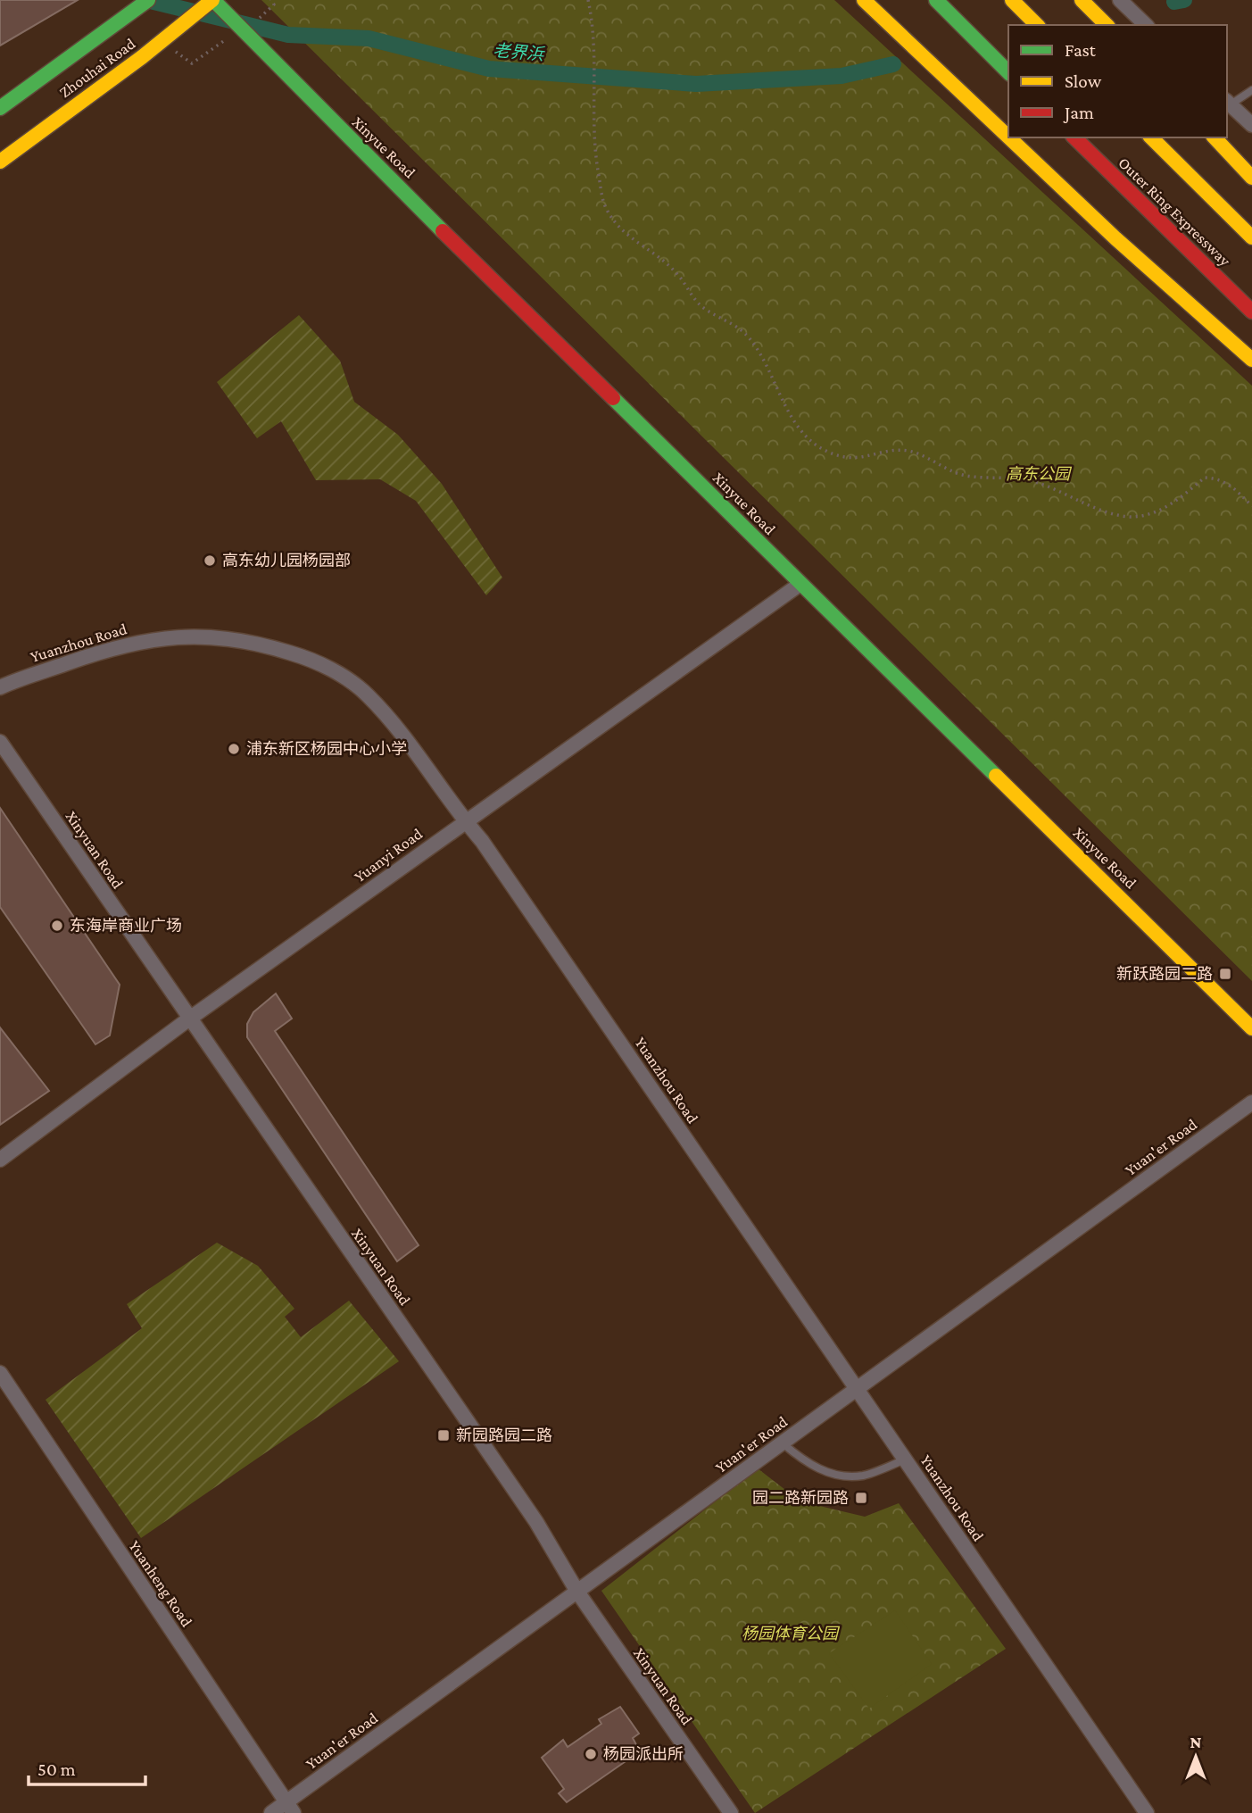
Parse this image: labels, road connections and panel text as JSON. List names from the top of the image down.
{
  "streets": {
    "main road": ["Zhouhai Road", "Xinyue Road", "Outer Ring Expressway"],
    "street": [
      "Yuanzhou Road",
      "Xinyuan Road",
      "Yuanyi Road",
      "Yuan'er Road",
      "Yuanheng Road"
    ]
  },
  "crossings": [
    ["Zhouhai Road", "Xinyue Road"],
    ["Xinyue Road", "Yuanyi Road"],
    ["Yuanzhou Road", "Yuanyi Road"],
    ["Yuanzhou Road", "Yuan'er Road"],
    ["Xinyuan Road", "Yuanyi Road"],
    ["Xinyuan Road", "Yuan'er Road"],
    ["Yuan'er Road", "Yuanheng Road"]
  ],
  "water": ["老界浜"],
  "parks": ["高东公园", "杨园体育公园"],
  "places": {
    "other": [
      "高东幼儿园杨园部",
      "浦东新区杨园中心小学",
      "东海岸商业广场",
      "杨园派出所"
    ],
    "transit": ["新跃路园二路", "新园路园二路", "园二路新园路"]
  },
  "legend": ["Fast", "Slow", "Jam"],
  "scale_bar": "50 m",
  "north": "top"
}
